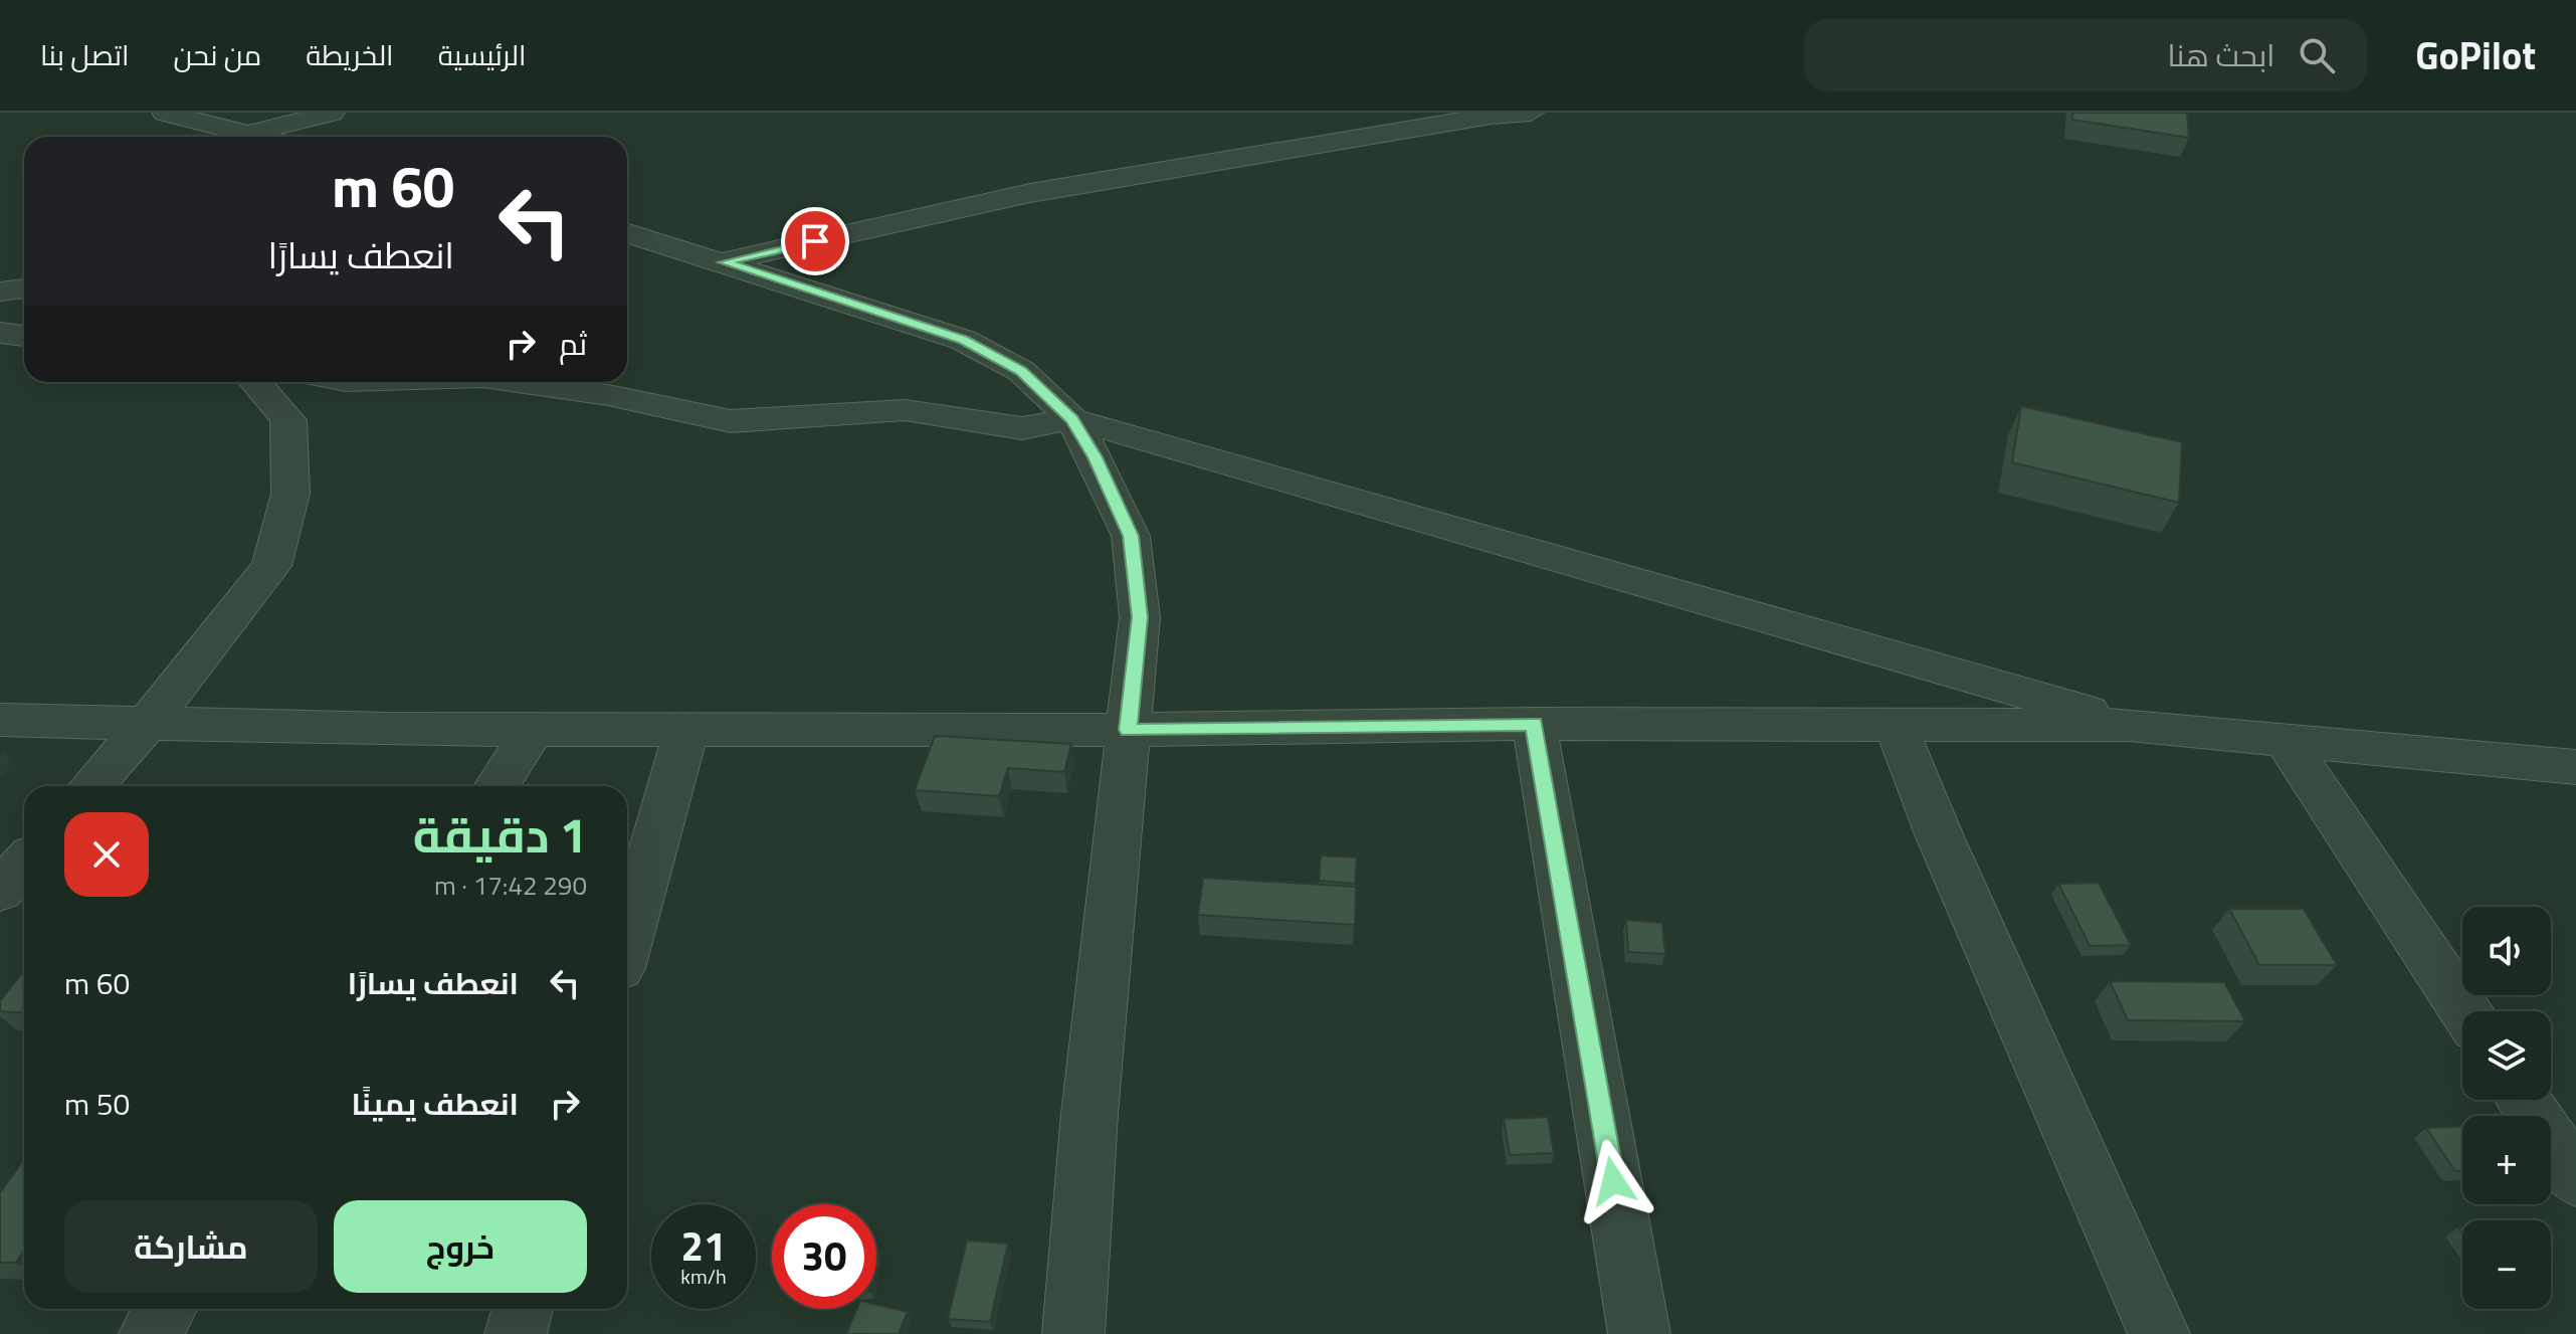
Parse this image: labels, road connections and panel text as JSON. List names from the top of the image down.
{
  "page": {
    "header": "GoPilot",
    "search": "ابحث هنا",
    "nav": [
      "الرئيسية",
      "الخريطة",
      "من نحن",
      "اتصل بنا"
    ],
    "turn": ["60 m", "انعطف يسارًا"],
    "then": "ثم",
    "heading": ["1 دقيقة", "290 m · 17:42"],
    "map_buttons": ["+", "−"],
    "list": [
      {
        "name": "انعطف يسارًا",
        "value": "60 m"
      },
      {
        "name": "انعطف يمينًا",
        "value": "50 m"
      }
    ],
    "buttons": ["خروج", "مشاركة"],
    "speed": "21 km/h",
    "limit": "30"
  }
}
